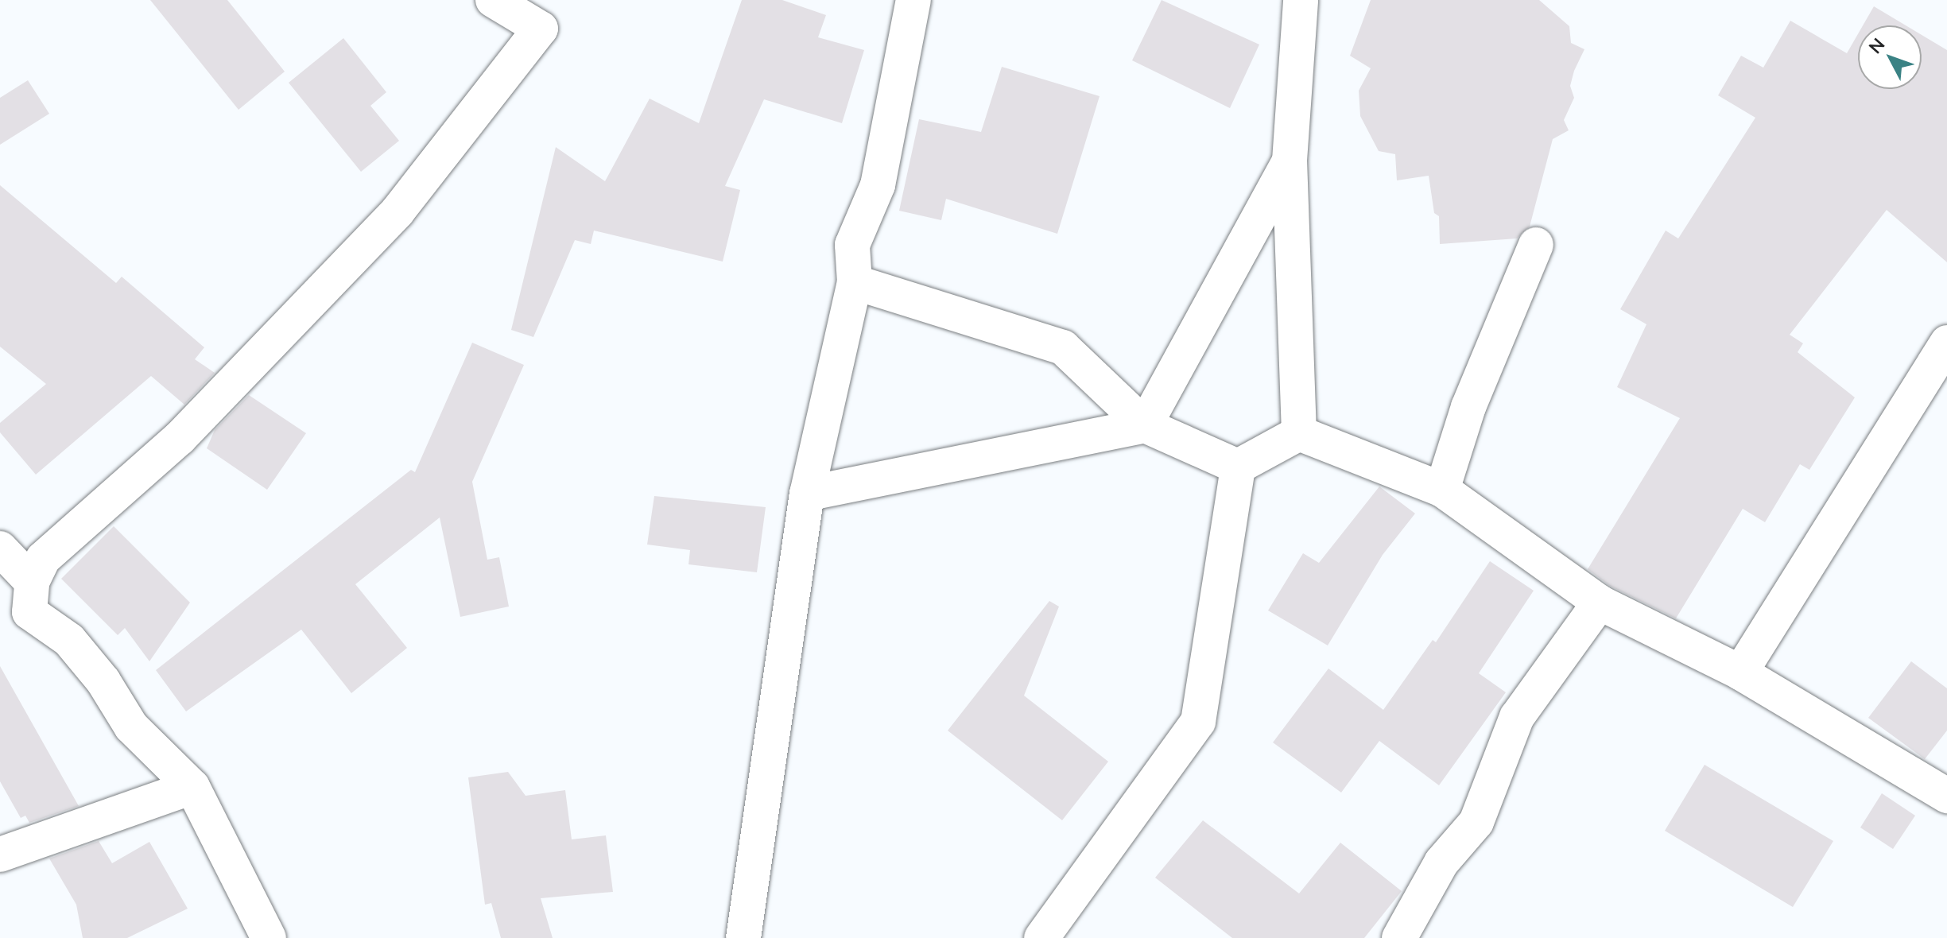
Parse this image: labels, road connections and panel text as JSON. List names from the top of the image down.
{
  "north": "top left"
}
